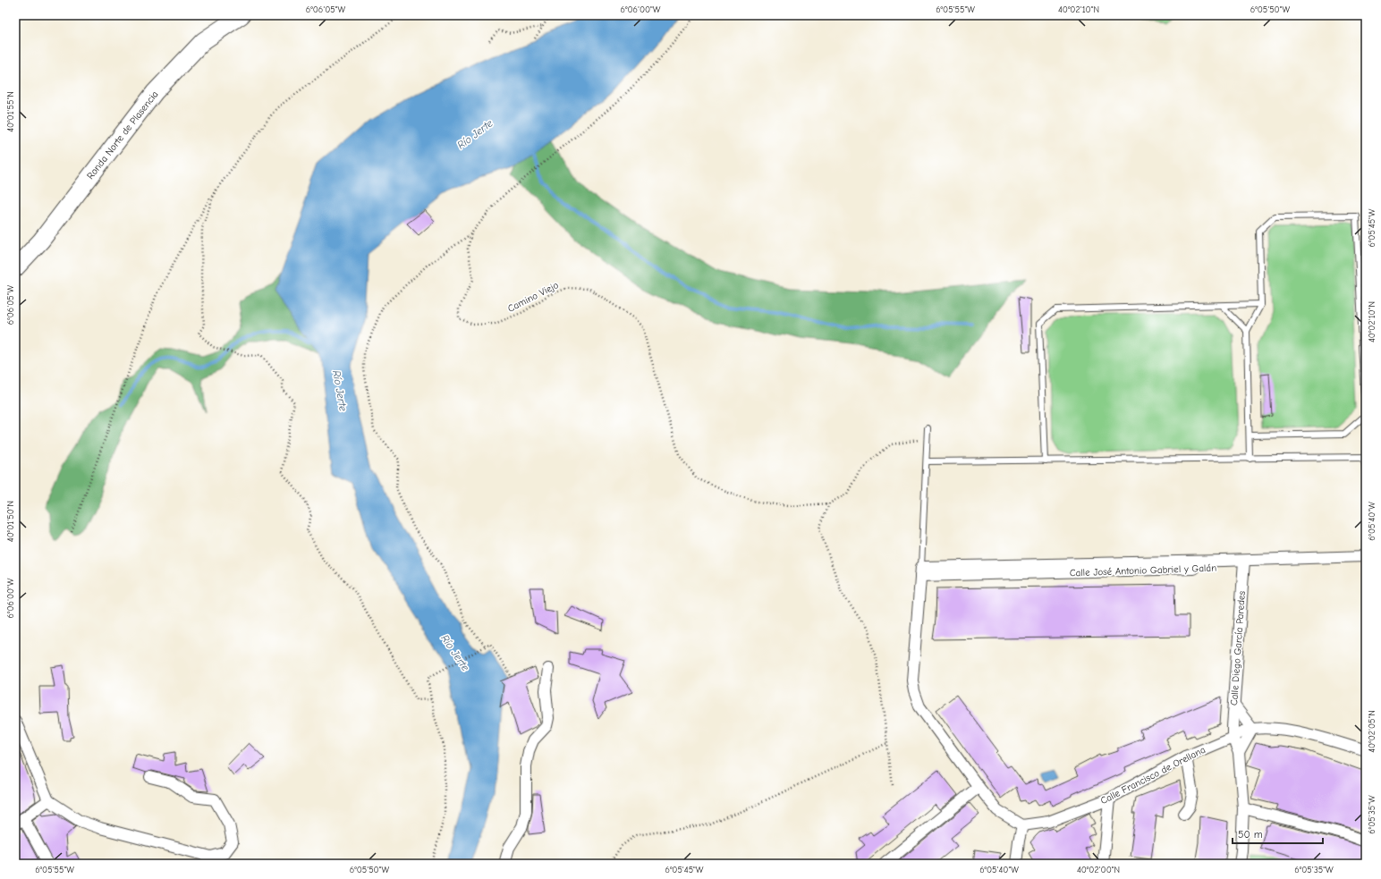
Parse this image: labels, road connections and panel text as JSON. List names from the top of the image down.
{
  "streets": {
    "highway": ["Ronda Norte de Plasencia"],
    "street": ["Calle José Antonio Gabriel y Galán", "Calle Diego García Paredes", "Calle Francisco de Orellana"],
    "path": ["Camino Viejo"]
  },
  "crossings": [
    ["Calle José Antonio Gabriel y Galán", "Calle Diego García Paredes"],
    ["Calle Diego García Paredes", "Calle Francisco de Orellana"]
  ],
  "water": ["Río Jerte"],
  "scale_bar": "50 m",
  "coordinates": [
    "6°06'05\"W",
    "6°06'00\"W",
    "6°05'55\"W",
    "40°02'10\"N",
    "6°05'50\"W",
    "40°01'55\"N",
    "6°05'45\"W",
    "40°01'50\"N",
    "6°05'40\"W",
    "40°02'05\"N",
    "6°05'35\"W",
    "40°02'00\"N"
  ]
}
